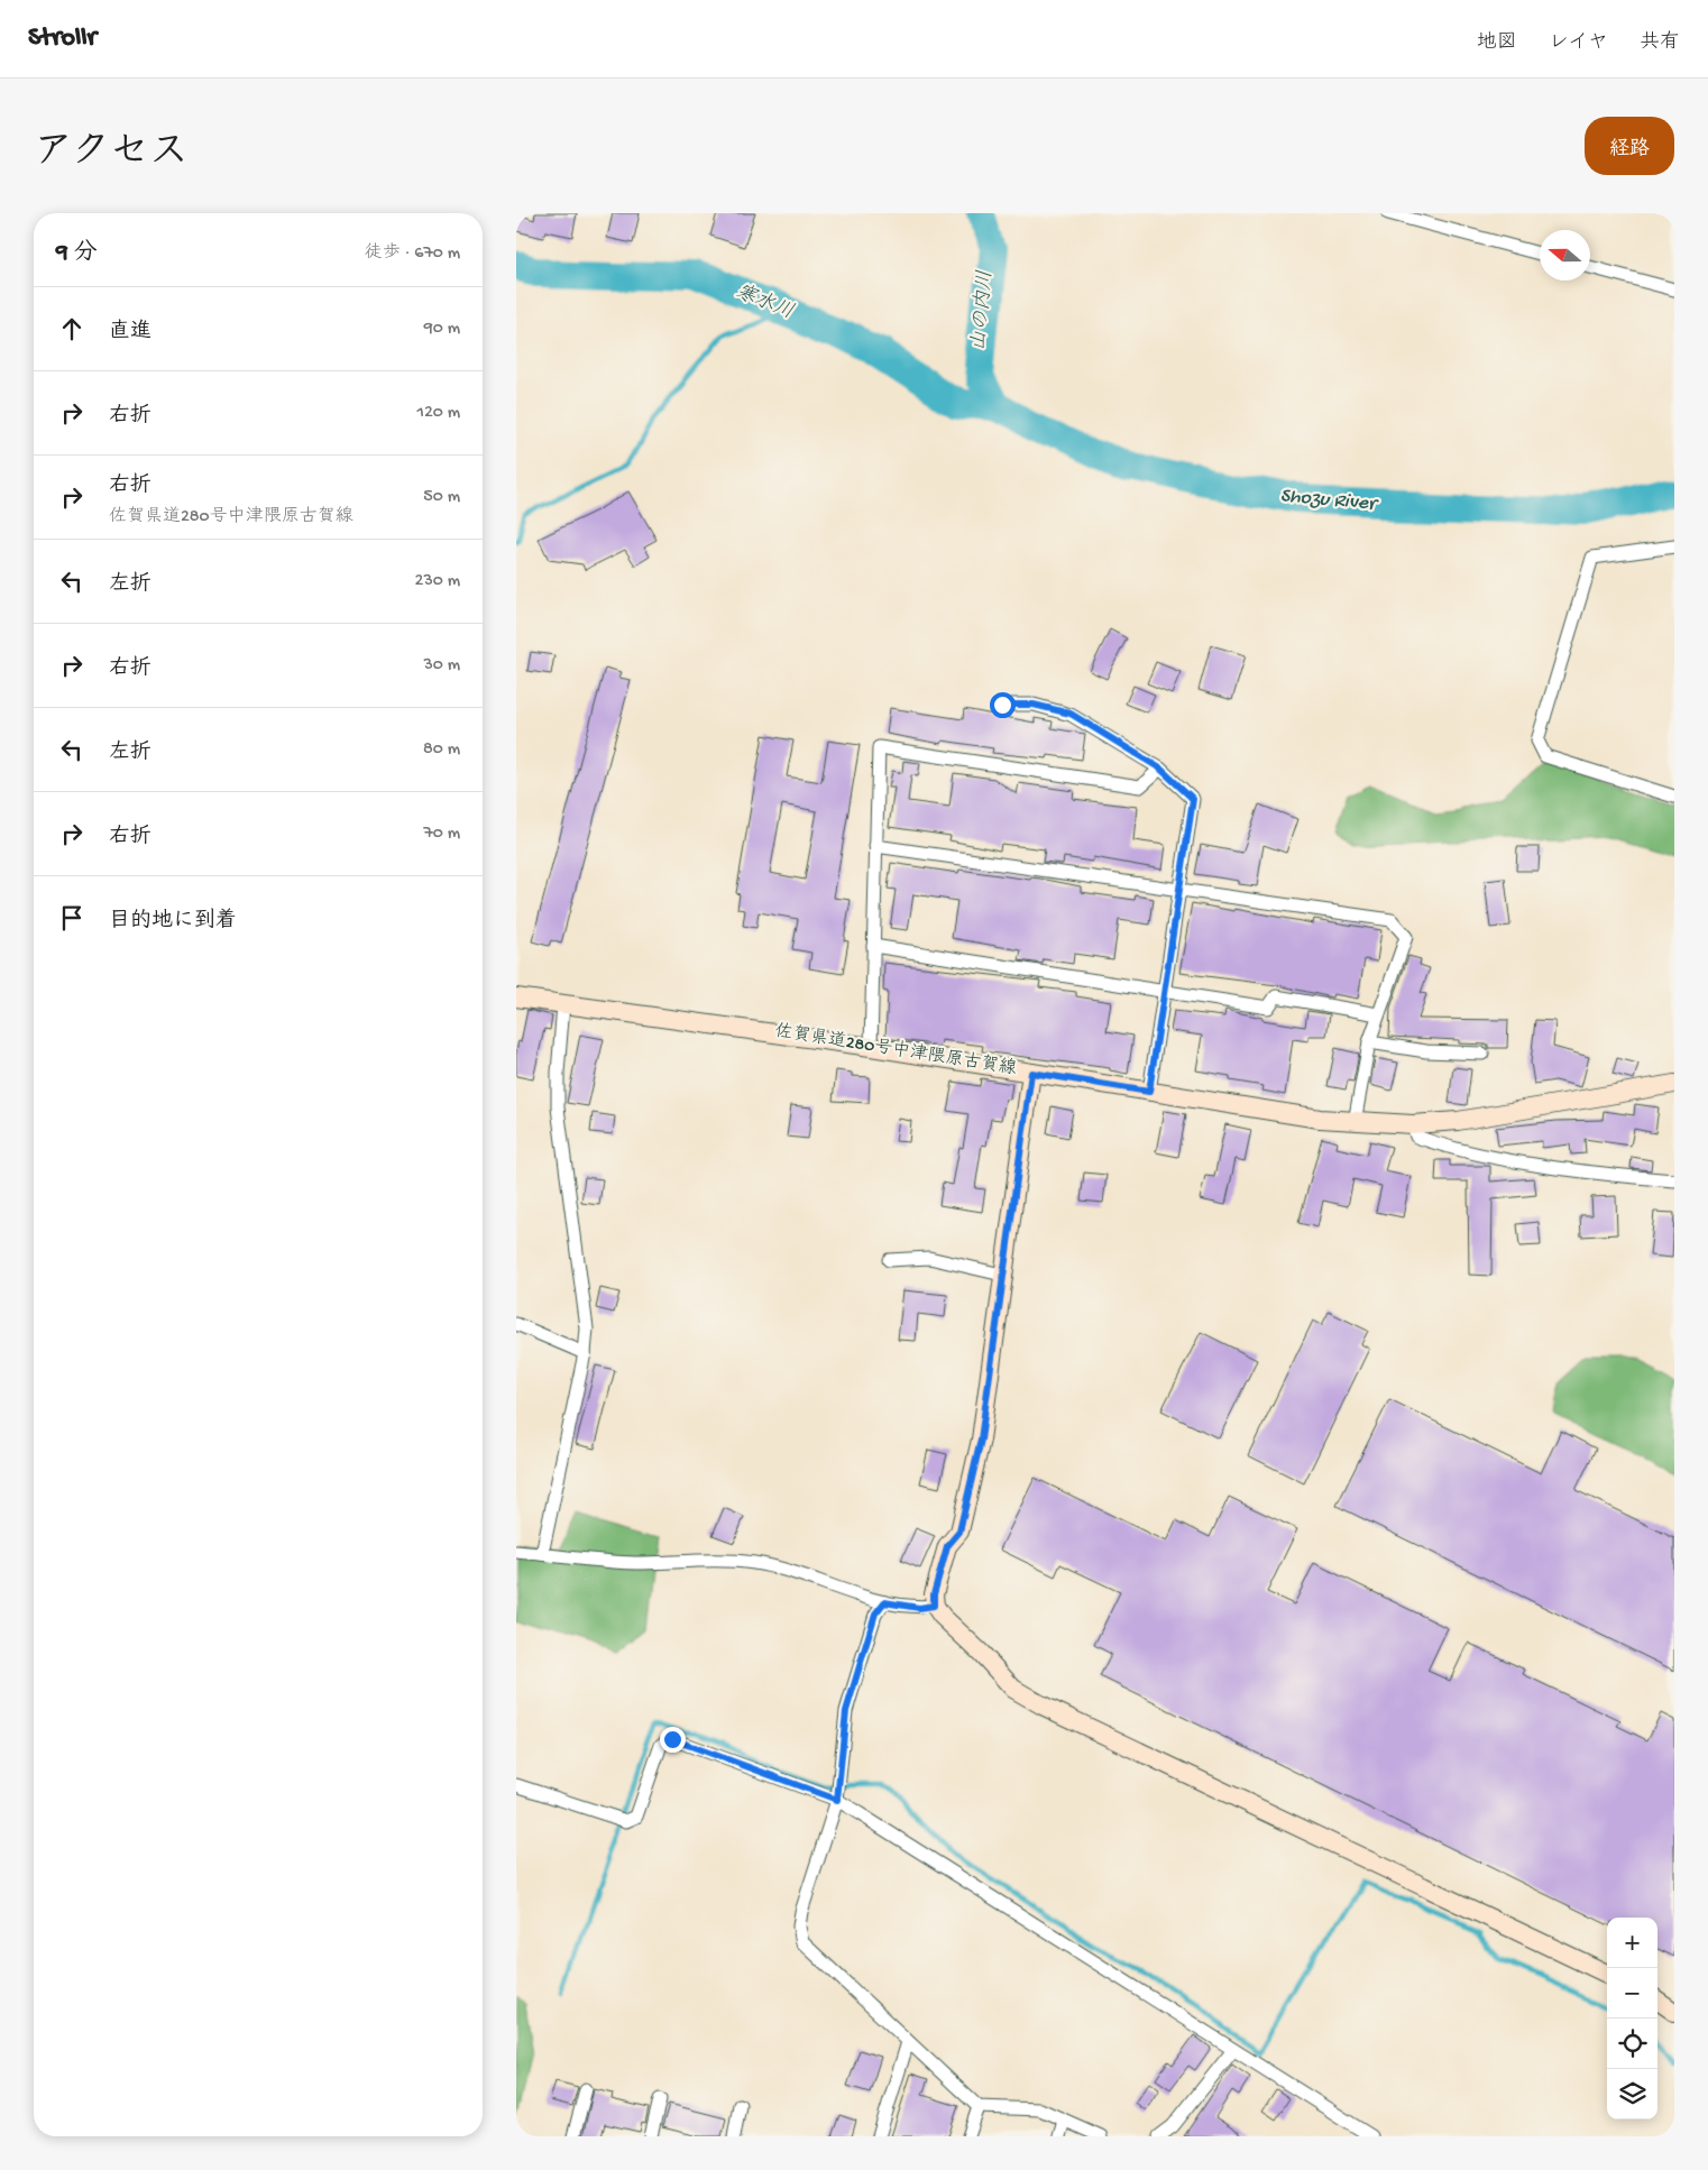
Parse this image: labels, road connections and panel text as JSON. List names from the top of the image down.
{
  "streets": {
    "street": ["佐賀県道280号中津隈原古賀線"]
  },
  "water": ["寒水川", "山の内川", "Shozu River"],
  "north": "left",
  "page": {
    "header": "Strollr",
    "nav": ["地図", "レイヤ", "共有"],
    "title": "アクセス",
    "buttons": "経路",
    "heading": ["9 分", "徒歩 · 670 m"],
    "list": [
      ["直進", "90 m"],
      ["右折", "120 m"],
      ["右折", "佐賀県道280号中津隈原古賀線", "50 m"],
      ["左折", "230 m"],
      ["右折", "30 m"],
      ["左折", "80 m"],
      ["右折", "70 m"],
      "目的地に到着"
    ],
    "map_buttons": ["+", "−"]
  }
}
